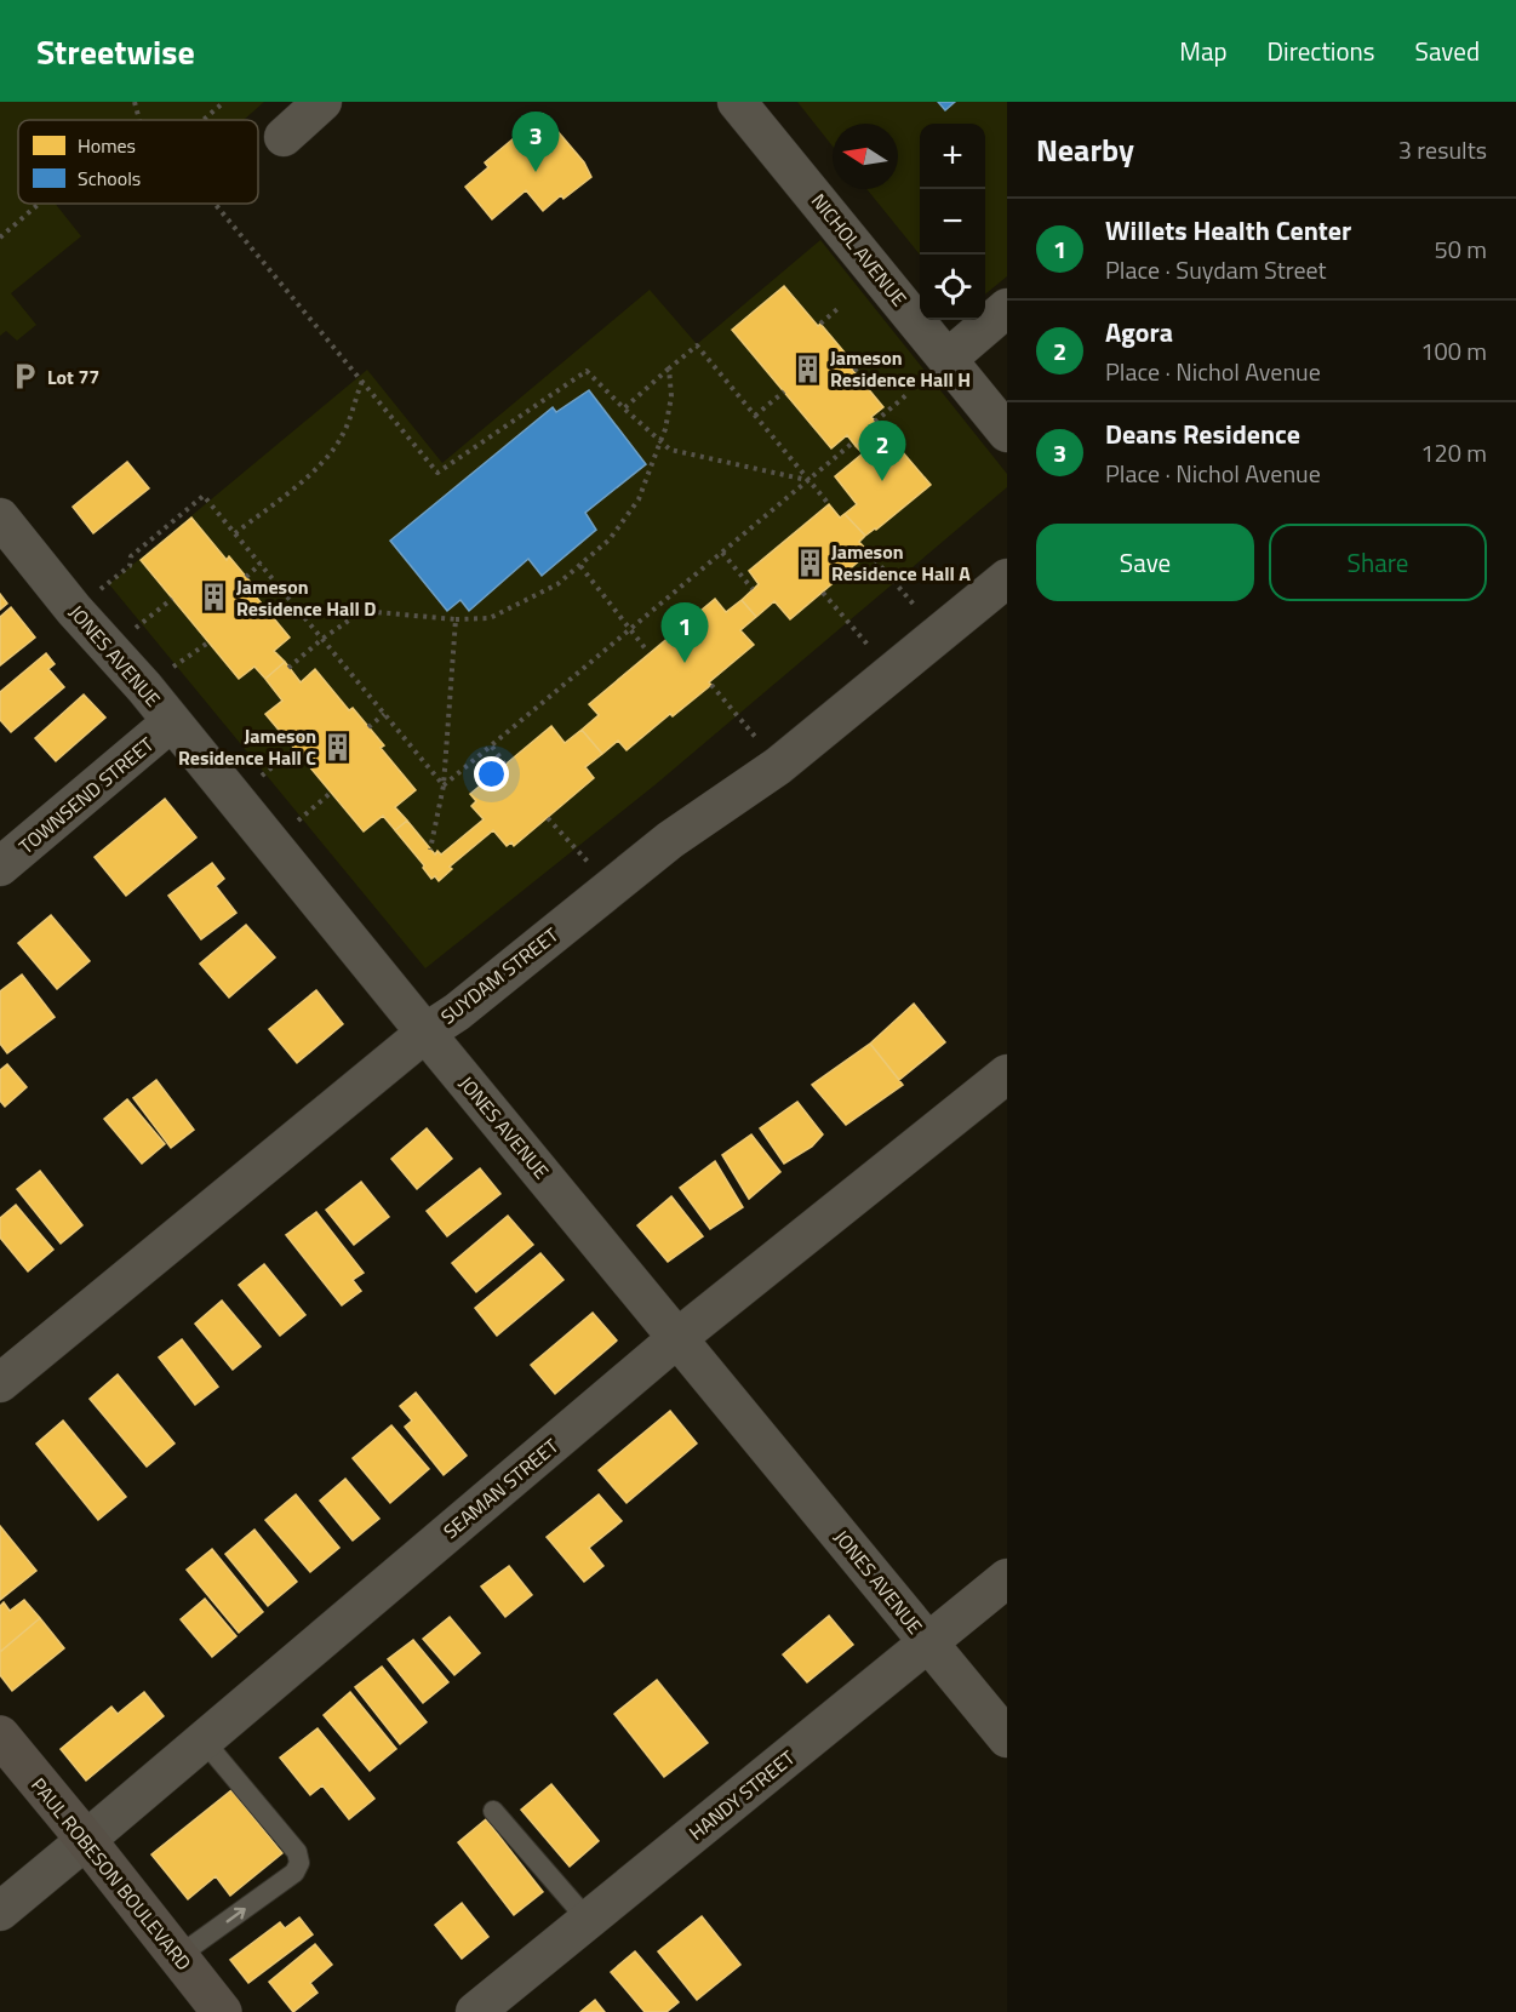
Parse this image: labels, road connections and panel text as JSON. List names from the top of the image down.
{
  "streets": {
    "street": [
      "NICHOL AVENUE",
      "JONES AVENUE",
      "TOWNSEND STREET",
      "SUYDAM STREET",
      "SEAMAN STREET",
      "HANDY STREET",
      "PAUL ROBESON BOULEVARD"
    ]
  },
  "crossings": [
    ["JONES AVENUE", "TOWNSEND STREET"],
    ["JONES AVENUE", "SUYDAM STREET"],
    ["JONES AVENUE", "SEAMAN STREET"],
    ["JONES AVENUE", "HANDY STREET"],
    ["SEAMAN STREET", "PAUL ROBESON BOULEVARD"]
  ],
  "places": {
    "building": [
      "Jameson Residence Hall H",
      "Jameson Residence Hall A",
      "Jameson Residence Hall D",
      "Jameson Residence Hall C"
    ],
    "parking": ["Lot 77"]
  },
  "legend": ["Homes", "Schools"],
  "north": "left",
  "page": {
    "header": "Streetwise",
    "nav": ["Map", "Directions", "Saved"],
    "heading": ["Nearby", "3 results"],
    "pins": ["3", "2", "1"],
    "map_buttons": ["+", "−"],
    "list": [
      {
        "mark": "1",
        "name": "Willets Health Center",
        "note": "Place · Suydam Street",
        "value": "50 m"
      },
      {
        "mark": "2",
        "name": "Agora",
        "note": "Place · Nichol Avenue",
        "value": "100 m"
      },
      {
        "mark": "3",
        "name": "Deans Residence",
        "note": "Place · Nichol Avenue",
        "value": "120 m"
      }
    ],
    "buttons": ["Save", "Share"]
  }
}
